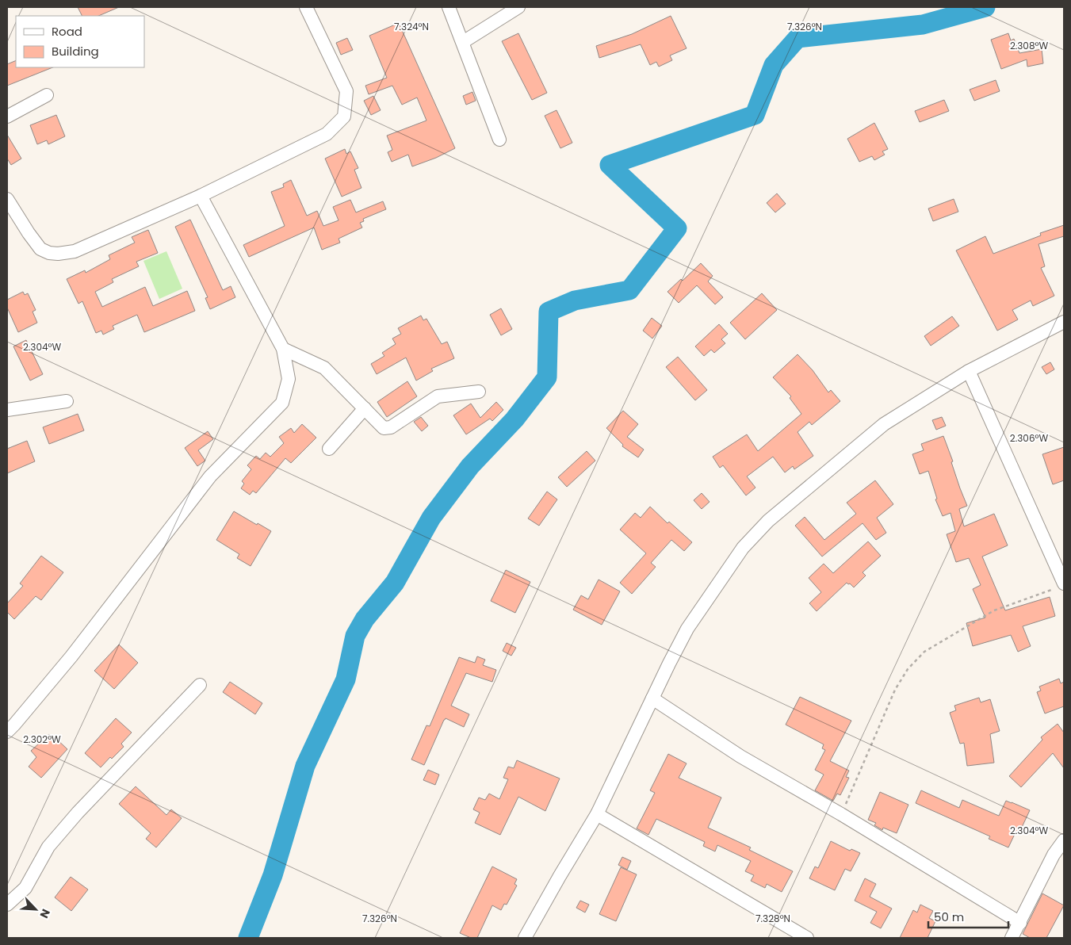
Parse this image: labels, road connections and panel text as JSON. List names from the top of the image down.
{
  "legend": ["Road", "Building"],
  "scale_bar": "50 m",
  "north": "bottom right",
  "coordinates": [
    "7.324°N",
    "7.326°N",
    "2.308°W",
    "2.304°W",
    "2.306°W",
    "2.302°W",
    "7.328°N"
  ]
}
